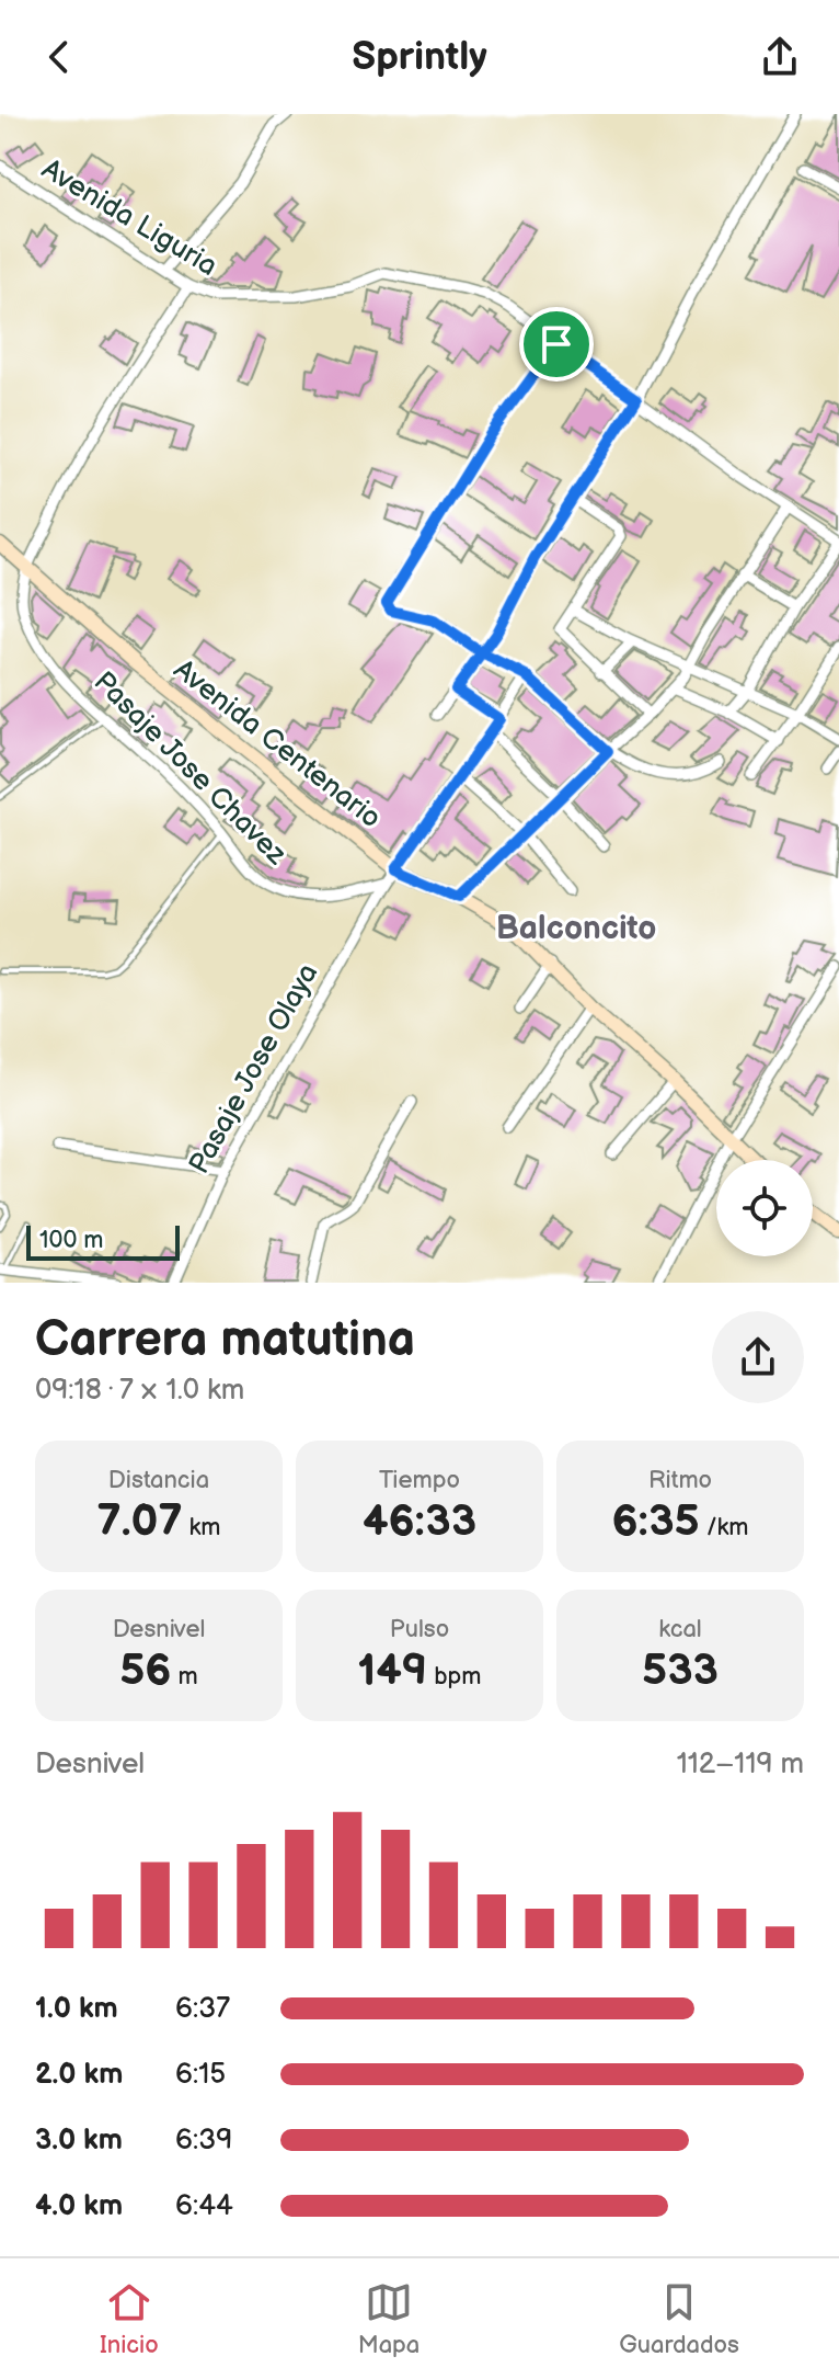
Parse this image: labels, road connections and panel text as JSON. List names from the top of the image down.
{
  "streets": {
    "main road": ["Avenida Centenario"],
    "street": ["Avenida Liguria", "Pasaje Jose Chavez", "Pasaje Jose Olaya"]
  },
  "crossings": [
    ["Avenida Centenario", "Pasaje Jose Chavez"],
    ["Pasaje Jose Chavez", "Pasaje Jose Olaya"]
  ],
  "districts": ["Balconcito"],
  "scale_bar": "100 m",
  "page": {
    "header": "Sprintly",
    "scale": "100 m",
    "heading": ["Carrera matutina", "09:18 · 7 × 1.0 km"],
    "stats": [
      ["Distancia", "7.07 km"],
      ["Tiempo", "46:33"],
      ["Ritmo", "6:35 /km"],
      ["Desnivel", "56 m"],
      ["Pulso", "149 bpm"],
      ["kcal", "533"]
    ],
    "chart": ["Desnivel", "112–119 m"],
    "list": [
      {
        "name": "1.0 km",
        "note": "6:37"
      },
      {
        "name": "2.0 km",
        "note": "6:15"
      },
      {
        "name": "3.0 km",
        "note": "6:39"
      },
      {
        "name": "4.0 km",
        "note": "6:44"
      }
    ],
    "tabs": ["Inicio", "Mapa", "Guardados"]
  }
}
